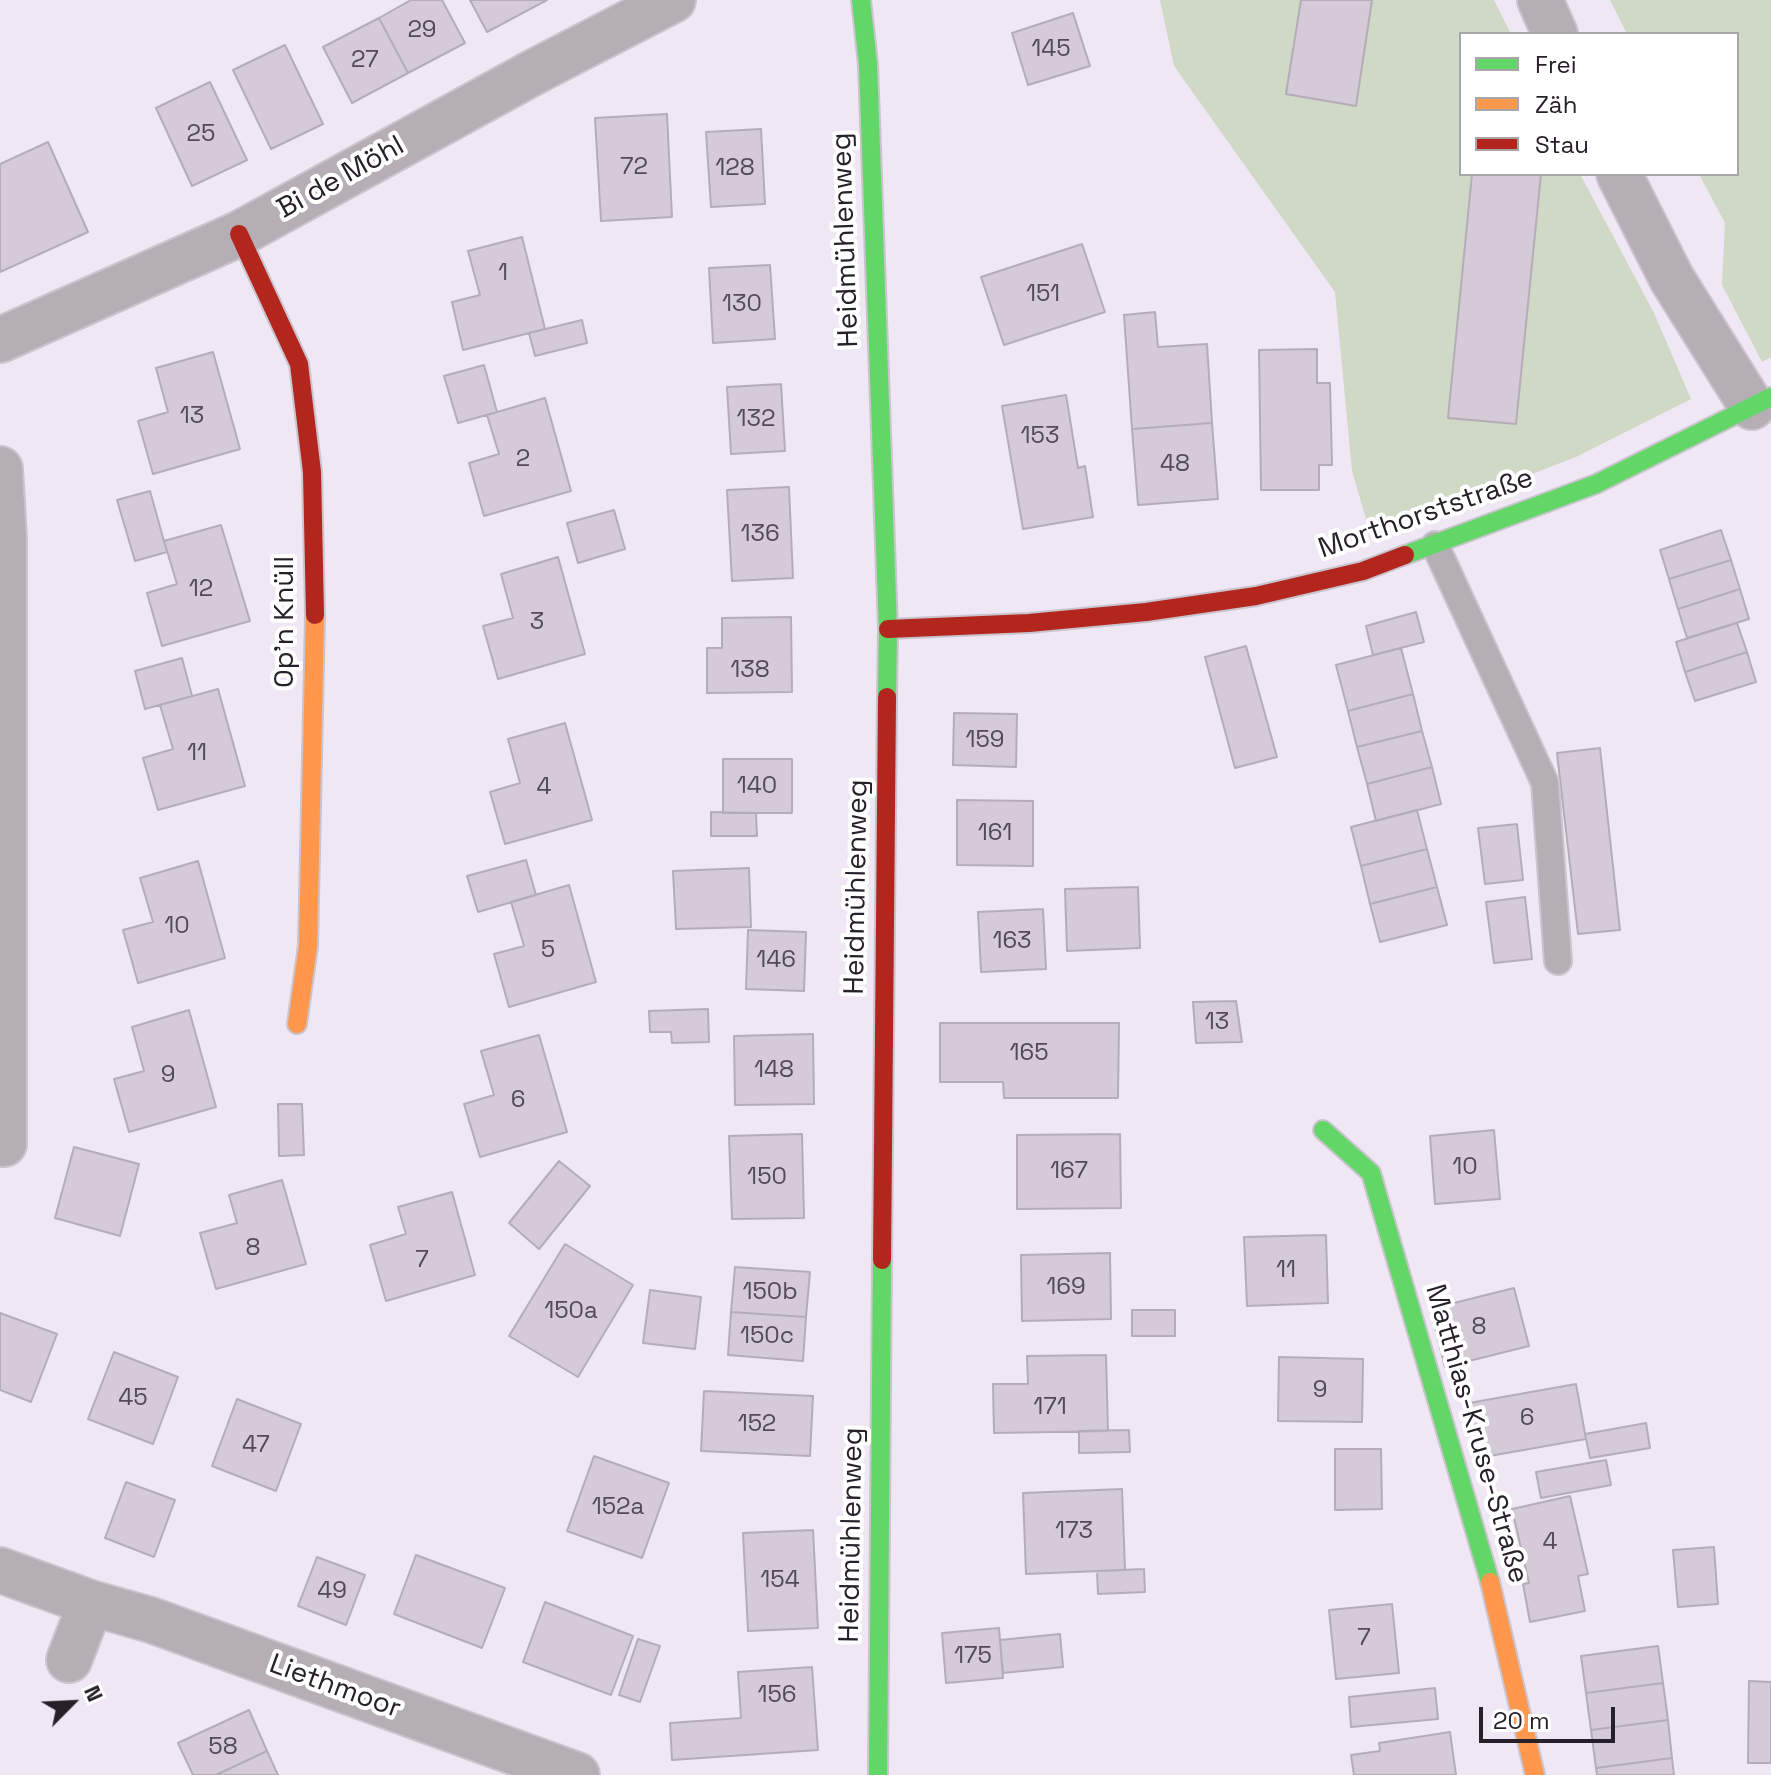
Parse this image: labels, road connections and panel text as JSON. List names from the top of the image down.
{
  "streets": {
    "street": [
      "Bi de Möhl",
      "Heidmühlenweg",
      "Morthorststraße",
      "Op'n Knüll",
      "Matthias-Kruse-Straße",
      "Liethmoor"
    ]
  },
  "crossings": [
    ["Bi de Möhl", "Op'n Knüll"],
    ["Heidmühlenweg", "Morthorststraße"]
  ],
  "house_numbers": [
    "29",
    "145",
    "27",
    "25",
    "72",
    "128",
    "1",
    "151",
    "130",
    "13",
    "132",
    "153",
    "2",
    "48",
    "136",
    "12",
    "3",
    "138",
    "159",
    "11",
    "140",
    "4",
    "161",
    "10",
    "163",
    "5",
    "146",
    "13",
    "165",
    "148",
    "9",
    "6",
    "10",
    "167",
    "150",
    "8",
    "7",
    "11",
    "169",
    "150b",
    "150a",
    "8",
    "150c",
    "9",
    "45",
    "171",
    "6",
    "152",
    "47",
    "152a",
    "173",
    "4",
    "154",
    "49",
    "7",
    "175",
    "156",
    "58"
  ],
  "legend": ["Frei", "Zäh", "Stau"],
  "scale_bar": "20 m",
  "north": "top right"
}
